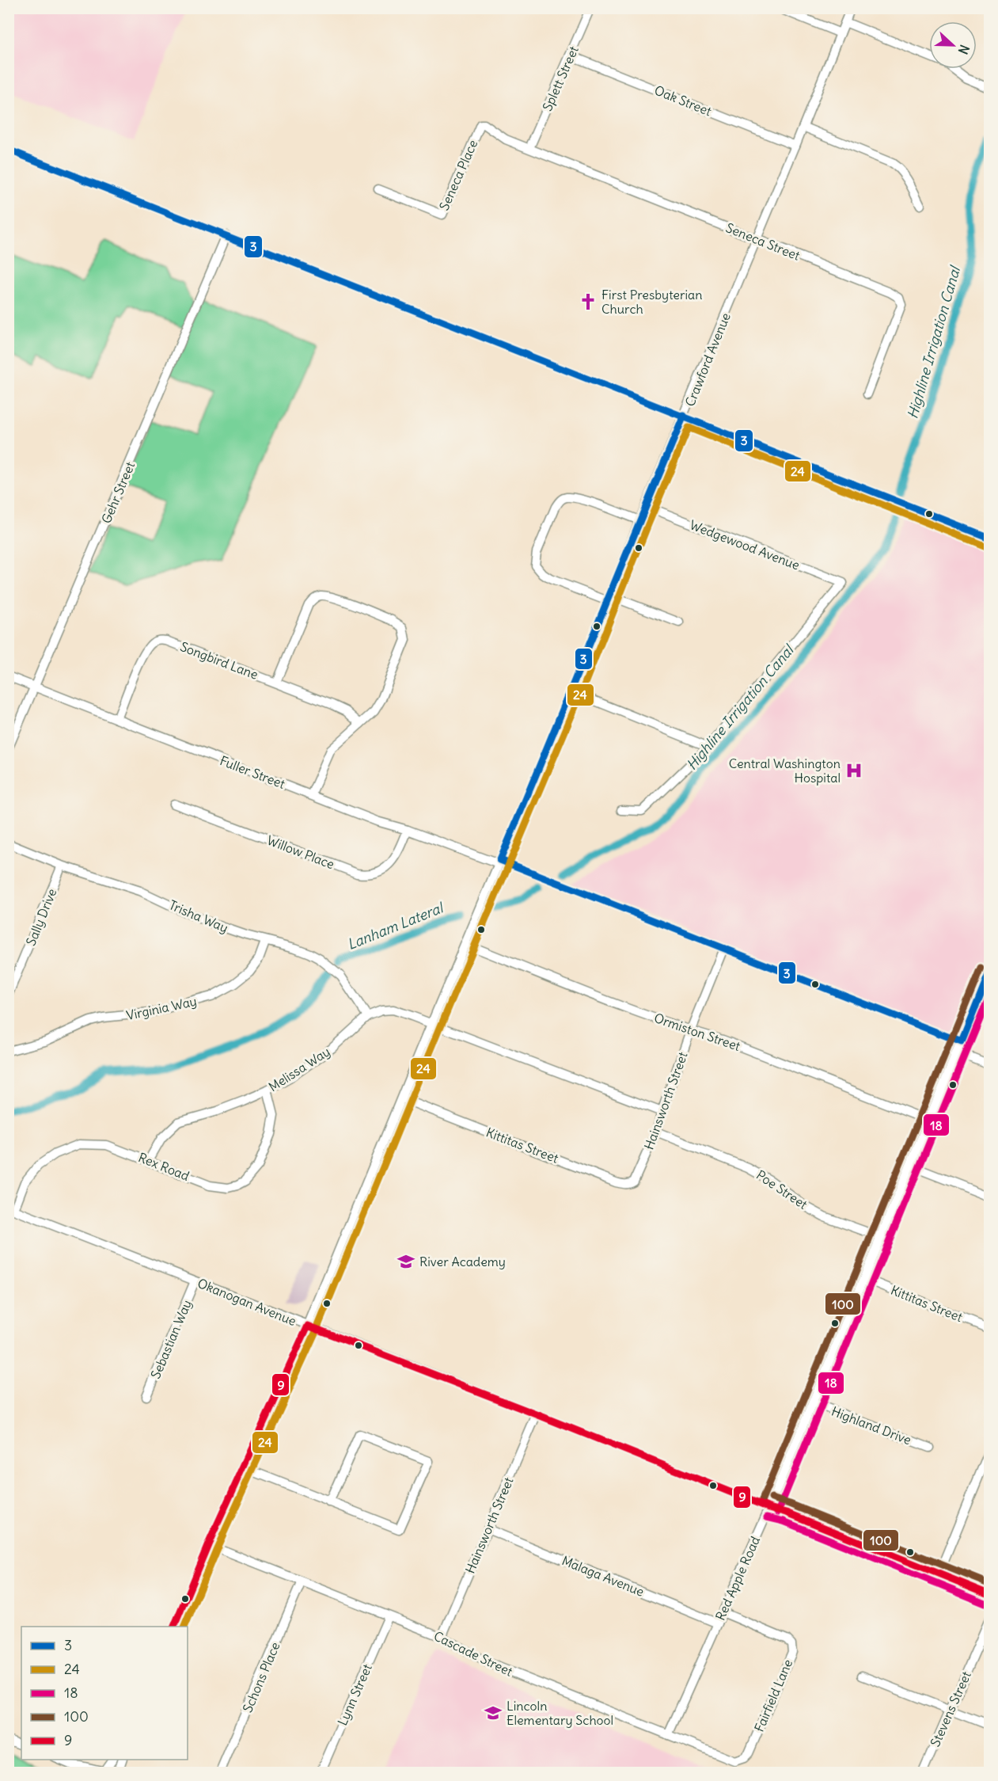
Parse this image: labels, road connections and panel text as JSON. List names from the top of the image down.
{
  "streets": {
    "street": [
      "Splett Street",
      "Oak Street",
      "Seneca Place",
      "Seneca Street",
      "Crawford Avenue",
      "Gehr Street",
      "Wedgewood Avenue",
      "Songbird Lane",
      "Fuller Street",
      "Willow Place",
      "Trisha Way",
      "Sally Drive",
      "Virginia Way",
      "Ormiston Street",
      "Melissa Way",
      "Hainsworth Street",
      "Kittitas Street",
      "Rex Road",
      "Poe Street",
      "Okanogan Avenue",
      "Sebastian Way",
      "Highland Drive",
      "Malaga Avenue",
      "Red Apple Road",
      "Cascade Street",
      "Schons Place",
      "Lynn Street",
      "Fairfield Lane",
      "Stevens Street"
    ]
  },
  "crossings": [
    ["Splett Street", "Oak Street"],
    ["Splett Street", "Seneca Place"],
    ["Splett Street", "Seneca Street"],
    ["Oak Street", "Crawford Avenue"],
    ["Seneca Place", "Seneca Street"],
    ["Seneca Street", "Crawford Avenue"],
    ["Crawford Avenue", "Wedgewood Avenue"],
    ["Crawford Avenue", "Fuller Street"],
    ["Crawford Avenue", "Ormiston Street"],
    ["Crawford Avenue", "Melissa Way"],
    ["Crawford Avenue", "Kittitas Street"],
    ["Crawford Avenue", "Okanogan Avenue"],
    ["Crawford Avenue", "Cascade Street"],
    ["Gehr Street", "Fuller Street"],
    ["Songbird Lane", "Fuller Street"],
    ["Fuller Street", "Willow Place"],
    ["Fuller Street", "Hainsworth Street"],
    ["Fuller Street", "Red Apple Road"],
    ["Trisha Way", "Sally Drive"],
    ["Trisha Way", "Virginia Way"],
    ["Trisha Way", "Melissa Way"],
    ["Ormiston Street", "Hainsworth Street"],
    ["Ormiston Street", "Red Apple Road"],
    ["Melissa Way", "Rex Road"],
    ["Hainsworth Street", "Kittitas Street"],
    ["Hainsworth Street", "Poe Street"],
    ["Hainsworth Street", "Okanogan Avenue"],
    ["Hainsworth Street", "Malaga Avenue"],
    ["Hainsworth Street", "Cascade Street"],
    ["Kittitas Street", "Red Apple Road"],
    ["Rex Road", "Okanogan Avenue"],
    ["Poe Street", "Red Apple Road"],
    ["Okanogan Avenue", "Sebastian Way"],
    ["Okanogan Avenue", "Red Apple Road"],
    ["Highland Drive", "Red Apple Road"],
    ["Malaga Avenue", "Red Apple Road"],
    ["Red Apple Road", "Cascade Street"],
    ["Red Apple Road", "Fairfield Lane"],
    ["Cascade Street", "Schons Place"],
    ["Cascade Street", "Lynn Street"],
    ["Cascade Street", "Fairfield Lane"]
  ],
  "water": ["Highline Irrigation Canal", "Lanham Lateral"],
  "places": {
    "church": ["First Presbyterian Church"],
    "hospital": ["Central Washington Hospital"],
    "school or university": ["River Academy", "Lincoln Elementary School"]
  },
  "lines": [
    "transit line 3",
    "transit line 24",
    "transit line 100",
    "transit line 18",
    "transit line 9"
  ],
  "legend": [
    "3",
    "24",
    "18",
    "100",
    "9"
  ],
  "north": "right"
}
